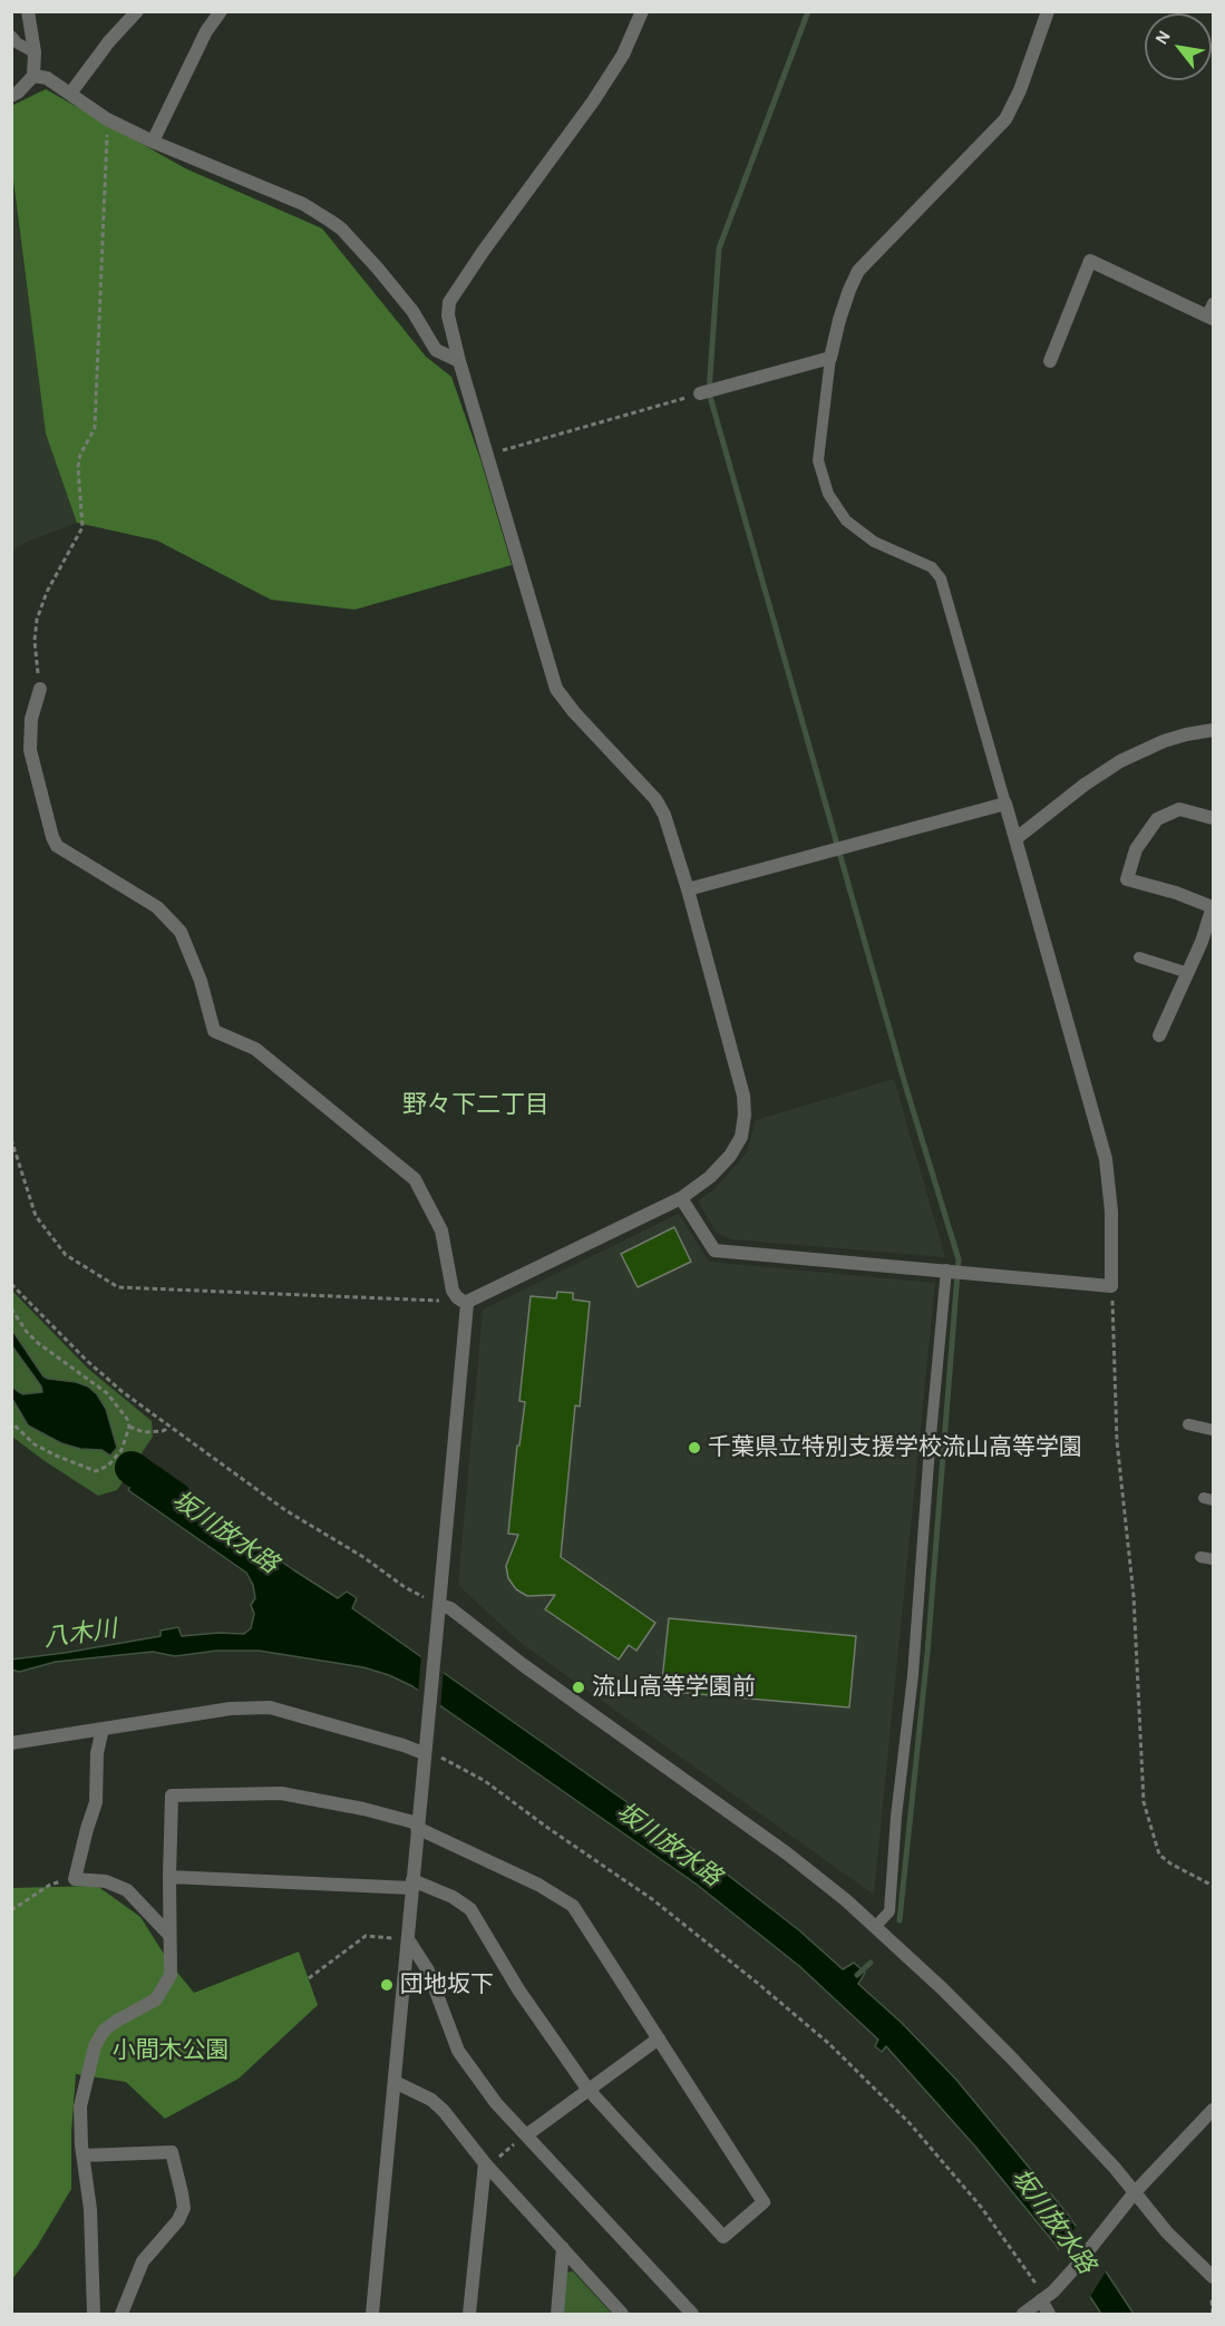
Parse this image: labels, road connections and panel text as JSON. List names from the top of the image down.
{
  "districts": ["野々下二丁目"],
  "water": ["坂川放水路", "八木川"],
  "parks": ["小間木公園"],
  "places": ["千葉県立特別支援学校流山高等学園", "流山高等学園前", "団地坂下"],
  "north": "top left"
}
